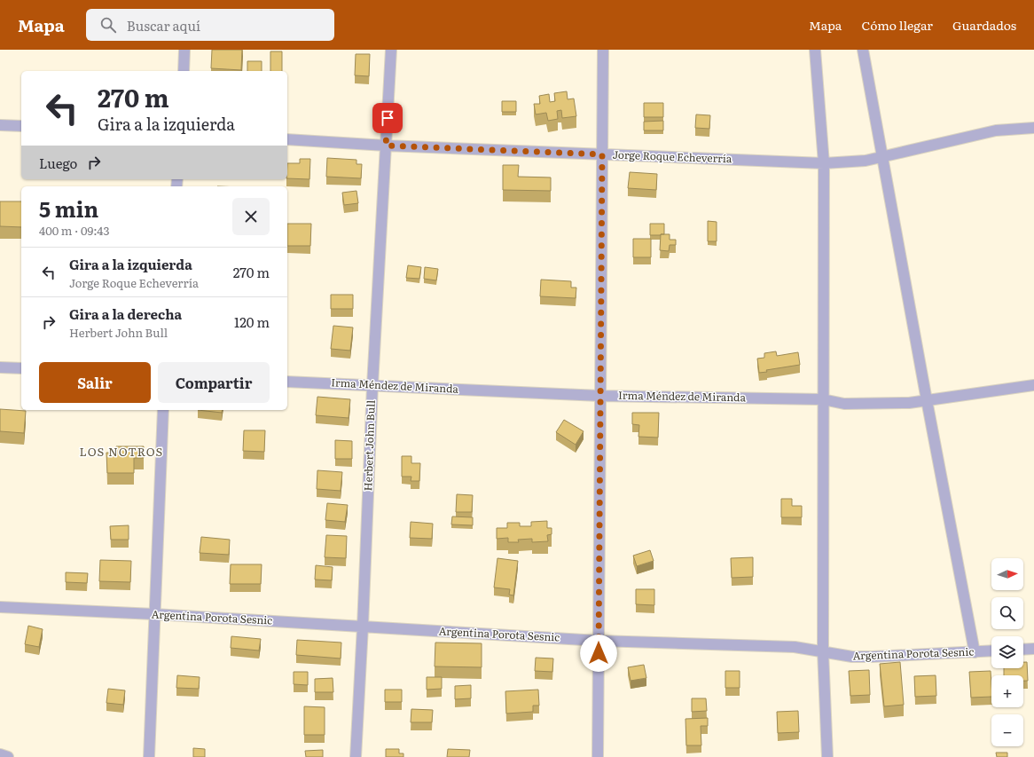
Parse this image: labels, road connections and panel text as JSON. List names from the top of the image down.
{
  "streets": {
    "street": [
      "Jorge Roque Echeverría",
      "Irma Méndez de Miranda",
      "Herbert John Bull",
      "Argentina Porota Sesnic"
    ]
  },
  "crossings": [
    ["Jorge Roque Echeverría", "Herbert John Bull"],
    ["Irma Méndez de Miranda", "Herbert John Bull"],
    ["Herbert John Bull", "Argentina Porota Sesnic"]
  ],
  "districts": ["LOS NOTROS"],
  "north": "right",
  "page": {
    "header": "Mapa",
    "search": "Buscar aquí",
    "nav": ["Mapa", "Cómo llegar", "Guardados"],
    "turn": ["270 m", "Gira a la izquierda"],
    "then": "Luego",
    "heading": ["5 min", "400 m · 09:43"],
    "list": [
      {
        "name": "Gira a la izquierda",
        "note": "Jorge Roque Echeverría",
        "value": "270 m"
      },
      {
        "name": "Gira a la derecha",
        "note": "Herbert John Bull",
        "value": "120 m"
      }
    ],
    "buttons": ["Salir", "Compartir"],
    "map_buttons": ["+", "−"]
  }
}
